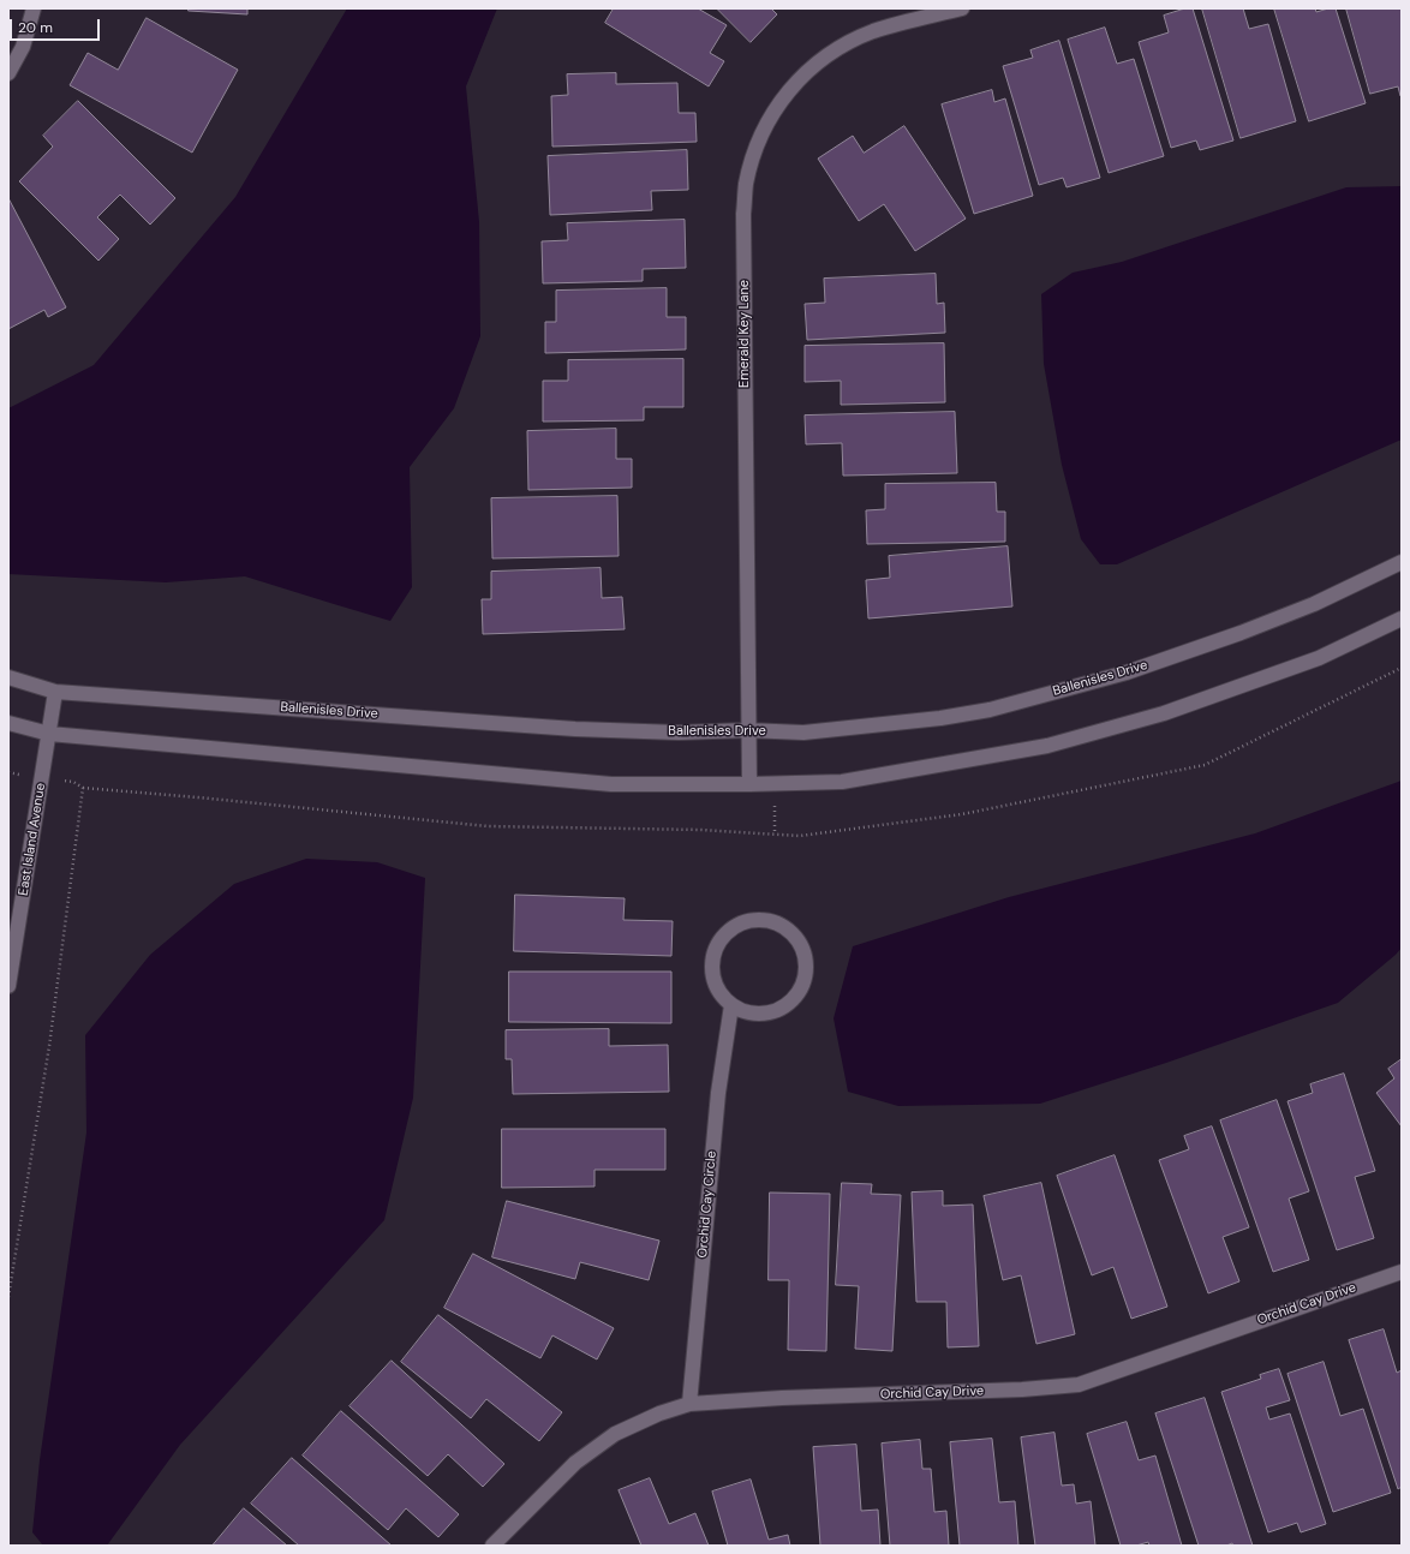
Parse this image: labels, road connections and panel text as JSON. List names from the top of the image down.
{
  "streets": {
    "street": [
      "Emerald Key Lane",
      "Ballenisles Drive",
      "East Island Avenue",
      "Orchid Cay Circle",
      "Orchid Cay Drive"
    ]
  },
  "crossings": [
    ["Emerald Key Lane", "Ballenisles Drive"],
    ["Ballenisles Drive", "East Island Avenue"],
    ["Orchid Cay Circle", "Orchid Cay Drive"]
  ],
  "scale_bar": "20 m"
}
